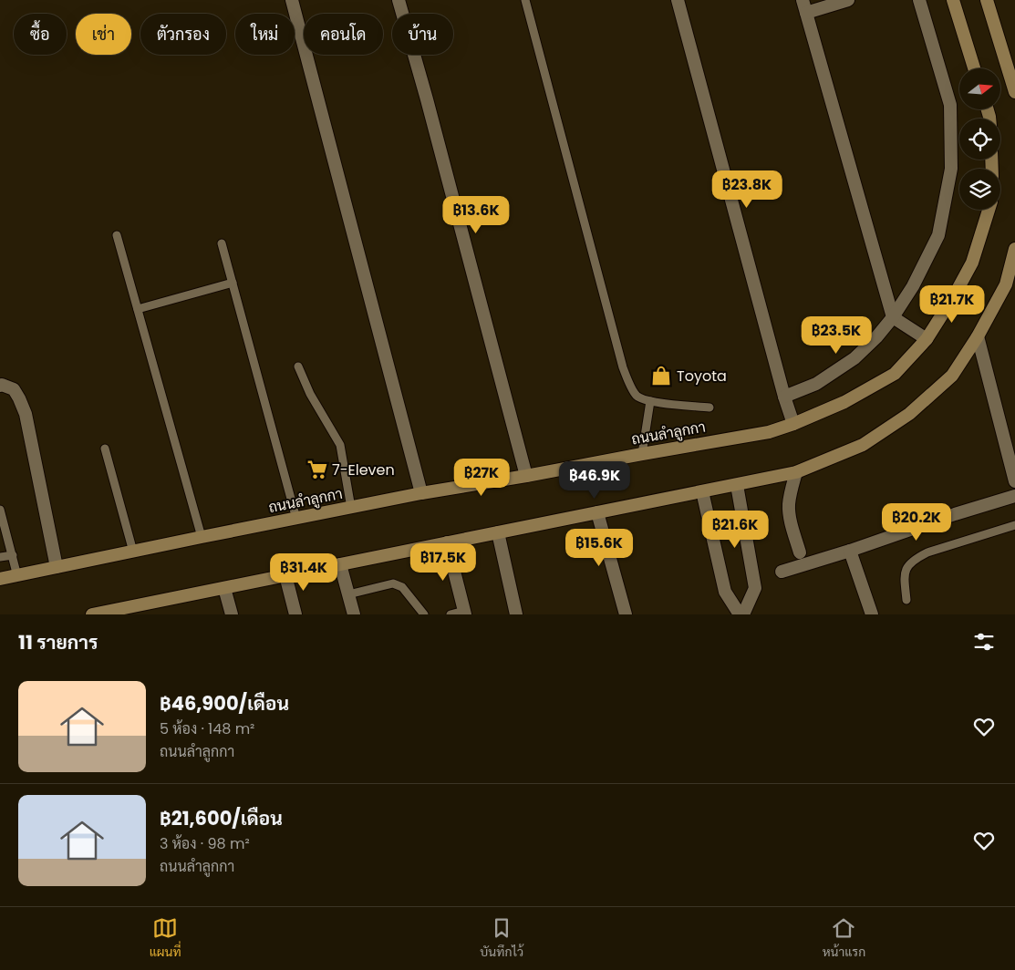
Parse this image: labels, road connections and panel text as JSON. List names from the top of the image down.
{
  "streets": {
    "main road": ["ถนนลำลูกกา"]
  },
  "places": {
    "shop": ["Toyota"],
    "supermarket": ["7-Eleven"]
  },
  "north": "right",
  "page": {
    "chip": [
      "ซื้อ",
      "เช่า",
      "ตัวกรอง",
      "ใหม่",
      "คอนโด",
      "บ้าน"
    ],
    "price": [
      "฿23.8K",
      "฿13.6K",
      "฿21.7K",
      "฿23.5K",
      "฿27K",
      "฿46.9K",
      "฿20.2K",
      "฿21.6K",
      "฿15.6K",
      "฿17.5K",
      "฿31.4K"
    ],
    "heading": "11 รายการ",
    "list": [
      {
        "name": "฿46,900/เดือน",
        "note": "5 ห้อง · 148 m² · ถนนลำลูกกา"
      },
      {
        "name": "฿21,600/เดือน",
        "note": "3 ห้อง · 98 m² · ถนนลำลูกกา"
      }
    ],
    "tabs": ["แผนที่", "บันทึกไว้", "หน้าแรก"]
  }
}
